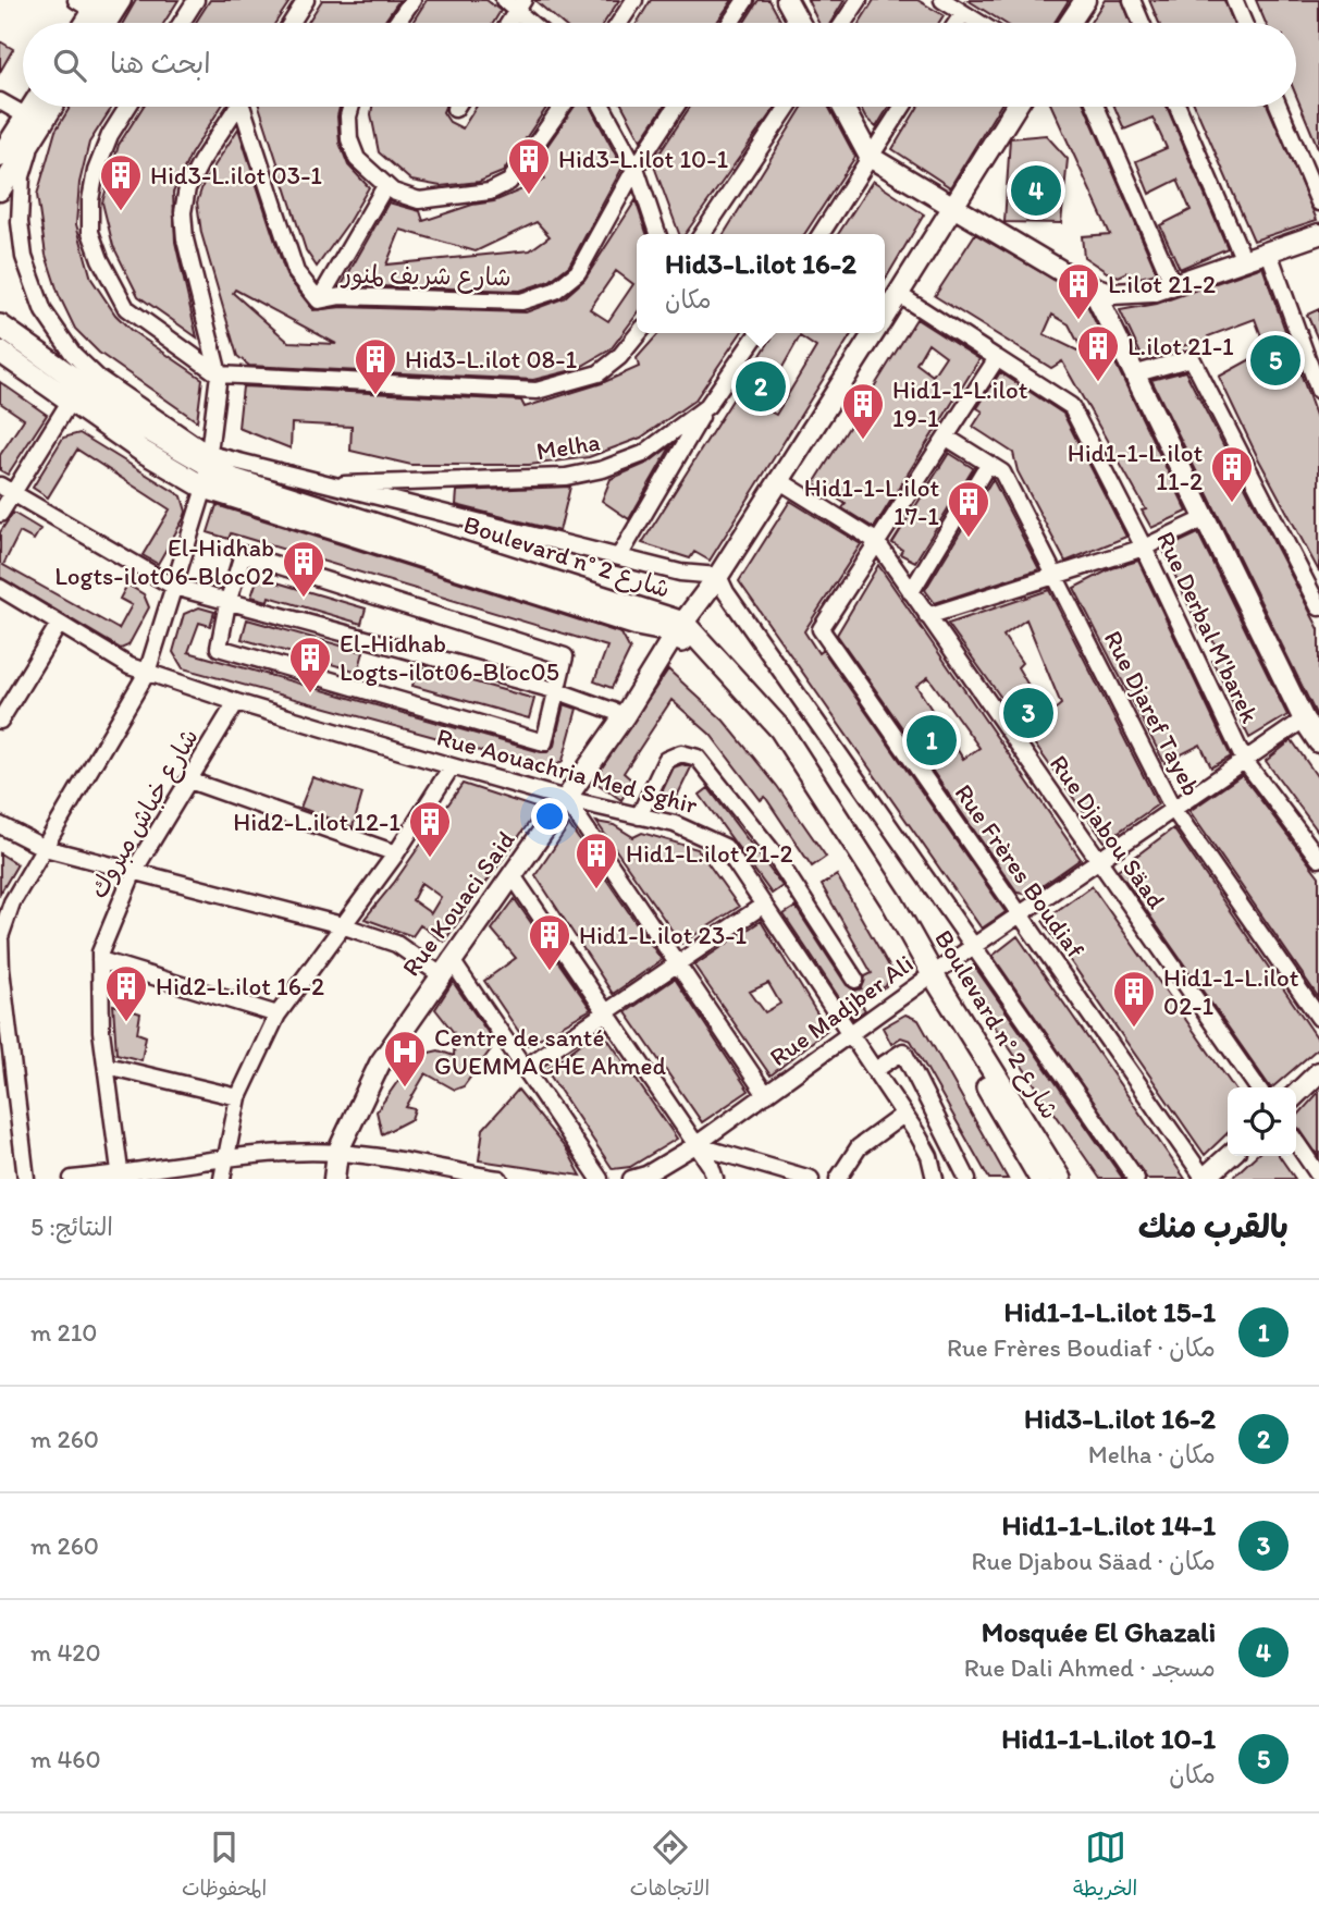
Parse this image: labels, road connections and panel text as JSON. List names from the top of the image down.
{
  "streets": {
    "main road": ["Boulevard n° شارع 2"],
    "street": [
      "شارع شريف لمنور",
      "Melha",
      "Rue Derbal M'barek",
      "Rue Djaref Tayeb",
      "Rue Aouachria Med Sghir",
      "شارع خباش مبروك",
      "Rue Djabou Säad",
      "Rue Frères Boudiaf",
      "Rue Kouaci Said",
      "Rue Madjber Ali"
    ]
  },
  "crossings": [
    ["Boulevard n° شارع 2", "Rue Kouaci Said"],
    ["Boulevard n° شارع 2", "Rue Madjber Ali"],
    ["Rue Derbal M'barek", "Rue Frères Boudiaf"],
    ["Rue Derbal M'barek", "Rue Madjber Ali"],
    ["Rue Djaref Tayeb", "Rue Frères Boudiaf"],
    ["Rue Djaref Tayeb", "Rue Madjber Ali"],
    ["Rue Aouachria Med Sghir", "شارع خباش مبروك"],
    ["Rue Aouachria Med Sghir", "Rue Kouaci Said"],
    ["Rue Aouachria Med Sghir", "Rue Madjber Ali"],
    ["Rue Djabou Säad", "Rue Frères Boudiaf"],
    ["Rue Djabou Säad", "Rue Kouaci Said"],
    ["Rue Djabou Säad", "Rue Madjber Ali"],
    ["Rue Frères Boudiaf", "Rue Madjber Ali"]
  ],
  "places": {
    "building": [
      "Hid3-L.ilot 10-1",
      "Hid3-L.ilot 03-1",
      "L.ilot 21-2",
      "L.ilot 21-1",
      "Hid3-L.ilot 08-1",
      "Hid1-1-L.ilot 19-1",
      "Hid1-1-L.ilot 11-2",
      "Hid1-1-L.ilot 17-1",
      "El-Hidhab Logts-ilot06-Bloc02",
      "El-Hidhab Logts-ilot06-Bloc05",
      "Hid2-L.ilot 12-1",
      "Hid1-L.ilot 21-2",
      "Hid1-L.ilot 23-1",
      "Hid2-L.ilot 16-2",
      "Hid1-1-L.ilot 02-1"
    ],
    "hospital": ["Centre de santé GUEMMACHE Ahmed"]
  },
  "page": {
    "search": "ابحث هنا",
    "pins": [
      "4",
      "5",
      "2",
      "3",
      "1"
    ],
    "popup": ["Hid3-L.ilot 16-2", "مكان"],
    "heading": ["بالقرب منك", "النتائج: 5"],
    "list": [
      {
        "mark": "1",
        "name": "Hid1-1-L.ilot 15-1",
        "note": "مكان · Rue Frères Boudiaf",
        "value": "210 m"
      },
      {
        "mark": "2",
        "name": "Hid3-L.ilot 16-2",
        "note": "مكان · Melha",
        "value": "260 m"
      },
      {
        "mark": "3",
        "name": "Hid1-1-L.ilot 14-1",
        "note": "مكان · Rue Djabou Säad",
        "value": "260 m"
      },
      {
        "mark": "4",
        "name": "Mosquée El Ghazali",
        "note": "مسجد · Rue Dali Ahmed",
        "value": "420 m"
      },
      {
        "mark": "5",
        "name": "Hid1-1-L.ilot 10-1",
        "note": "مكان",
        "value": "460 m"
      }
    ],
    "nav": ["الخريطة", "الاتجاهات", "المحفوظات"]
  }
}
